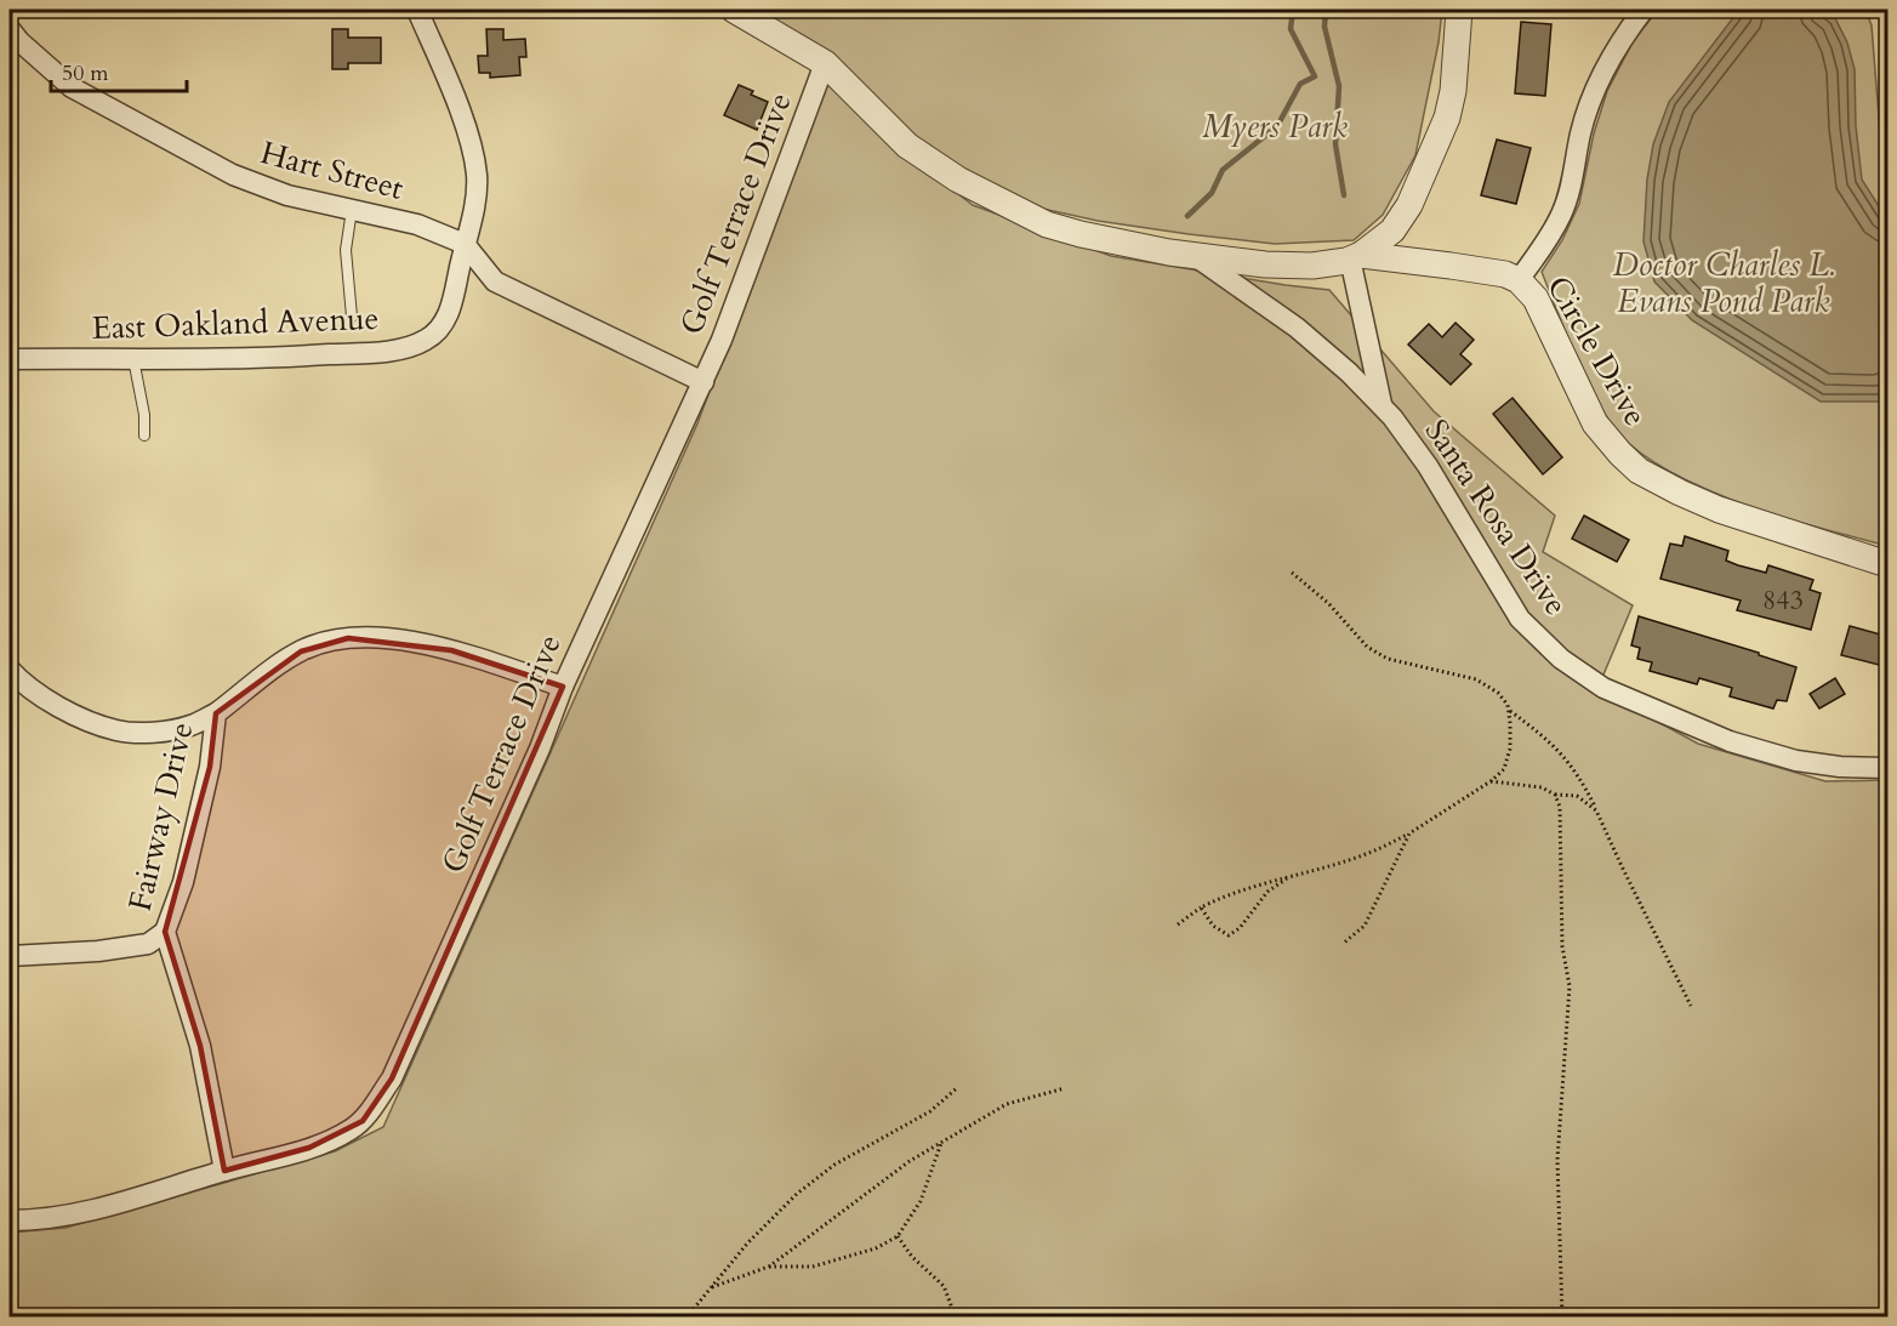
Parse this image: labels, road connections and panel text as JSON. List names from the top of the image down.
{
  "streets": {
    "street": [
      "Hart Street",
      "Golf Terrace Drive",
      "East Oakland Avenue",
      "Circle Drive",
      "Santa Rosa Drive",
      "Fairway Drive"
    ]
  },
  "crossings": [
    ["Hart Street", "East Oakland Avenue"],
    ["Golf Terrace Drive", "Fairway Drive"],
    ["Circle Drive", "Santa Rosa Drive"]
  ],
  "parks": ["Myers Park", "Doctor Charles L. Evans Pond Park"],
  "house_numbers": ["843"],
  "scale_bar": "50 m"
}
